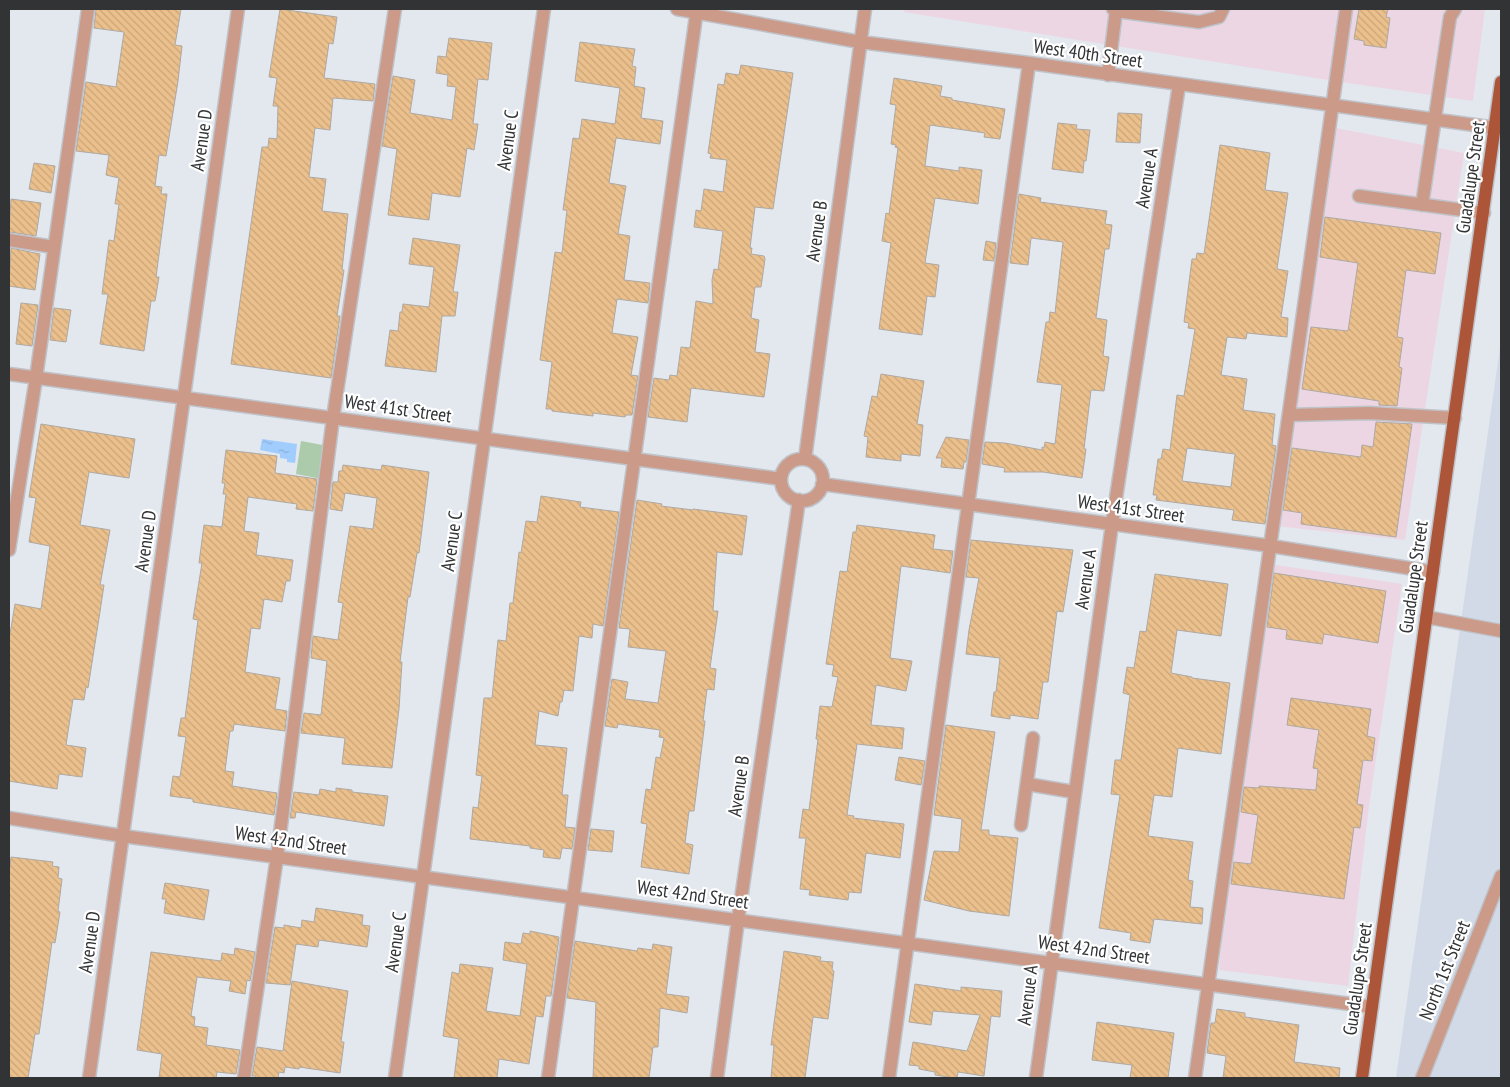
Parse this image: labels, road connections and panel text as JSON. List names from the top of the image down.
{
  "streets": {
    "main road": ["Guadalupe Street"],
    "street": [
      "West 40th Street",
      "Avenue D",
      "Avenue C",
      "Avenue A",
      "Avenue B",
      "West 41st Street",
      "West 42nd Street",
      "North 1st Street"
    ]
  },
  "crossings": [
    ["West 40th Street", "Guadalupe Street"],
    ["West 40th Street", "Avenue A"],
    ["West 40th Street", "Avenue B"],
    ["Avenue D", "West 41st Street"],
    ["Avenue D", "West 42nd Street"],
    ["Avenue C", "West 41st Street"],
    ["Avenue C", "West 42nd Street"],
    ["Guadalupe Street", "West 41st Street"],
    ["Guadalupe Street", "West 42nd Street"],
    ["Avenue A", "West 41st Street"],
    ["Avenue A", "West 42nd Street"],
    ["Avenue B", "West 41st Street"],
    ["Avenue B", "West 42nd Street"]
  ]
}
